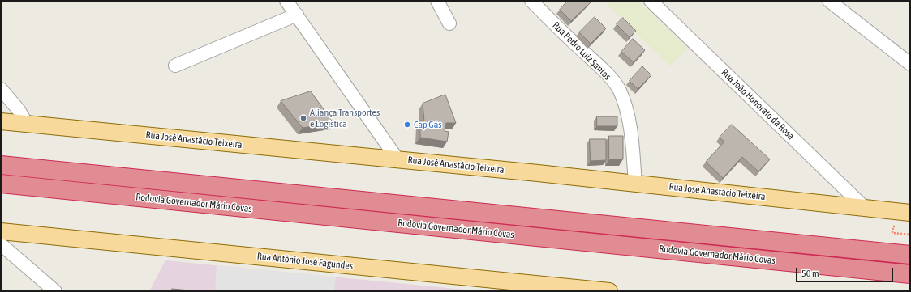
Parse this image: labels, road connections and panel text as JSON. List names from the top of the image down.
{
  "streets": {
    "highway": ["Rodovia Governador Mário Covas"],
    "main road": ["Rua José Anastácio Teixeira", "Rua Antônio José Fagundes"],
    "street": ["Rua Pedro Luiz Santos", "Rua João Honorato da Rosa"]
  },
  "crossings": [
    ["Rua Pedro Luiz Santos", "Rua José Anastácio Teixeira"],
    ["Rua João Honorato da Rosa", "Rua José Anastácio Teixeira"]
  ],
  "places": ["Aliança Transportes e Logística", "Cap Gás"],
  "scale_bar": "50 m"
}
